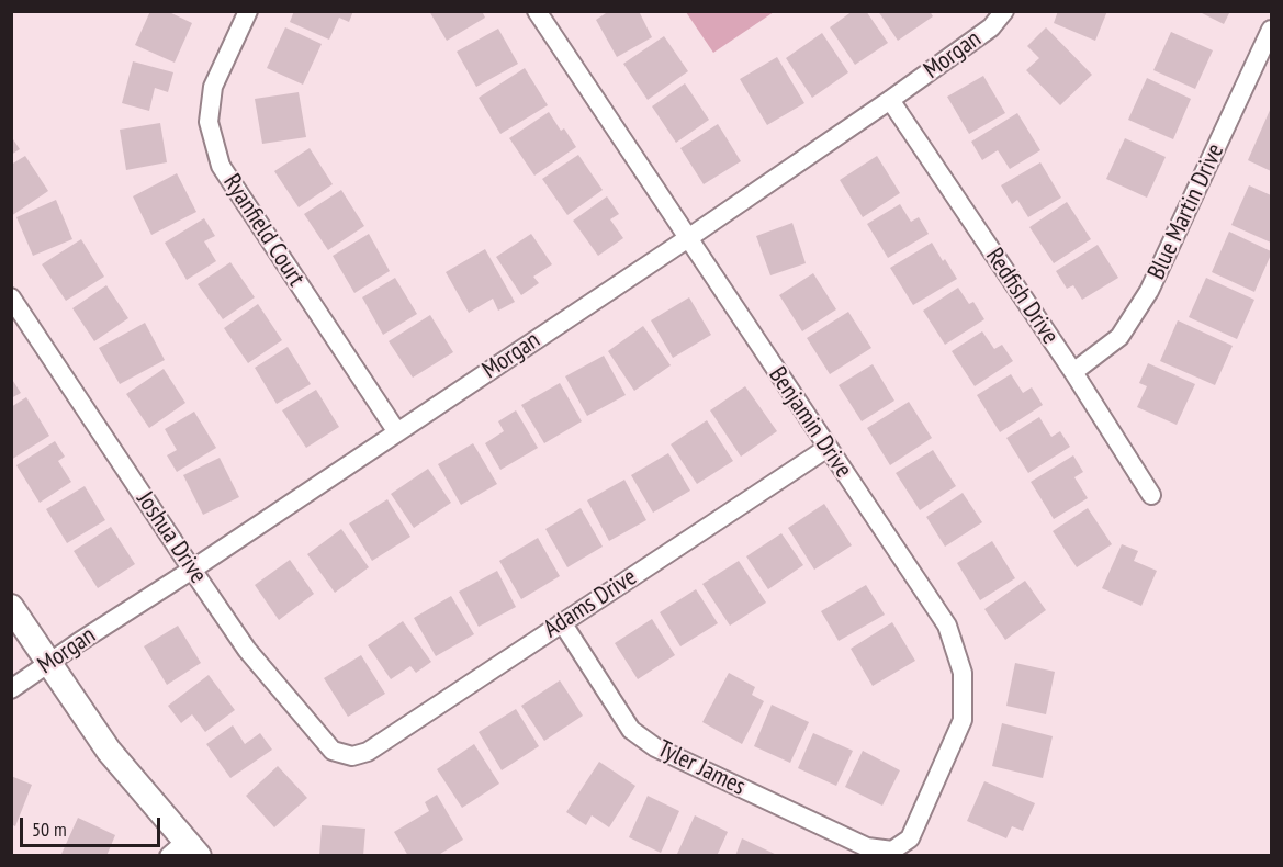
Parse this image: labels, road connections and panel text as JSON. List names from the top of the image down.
{
  "streets": {
    "street": [
      "Morgan",
      "Blue Martin Drive",
      "Ryanfield Court",
      "Redfish Drive",
      "Benjamin Drive",
      "Joshua Drive",
      "Adams Drive",
      "Tyler James"
    ]
  },
  "crossings": [
    ["Morgan", "Ryanfield Court"],
    ["Morgan", "Redfish Drive"],
    ["Morgan", "Benjamin Drive"],
    ["Morgan", "Joshua Drive"],
    ["Blue Martin Drive", "Redfish Drive"],
    ["Benjamin Drive", "Adams Drive"],
    ["Benjamin Drive", "Tyler James"],
    ["Joshua Drive", "Adams Drive"],
    ["Adams Drive", "Tyler James"]
  ],
  "scale_bar": "50 m"
}
